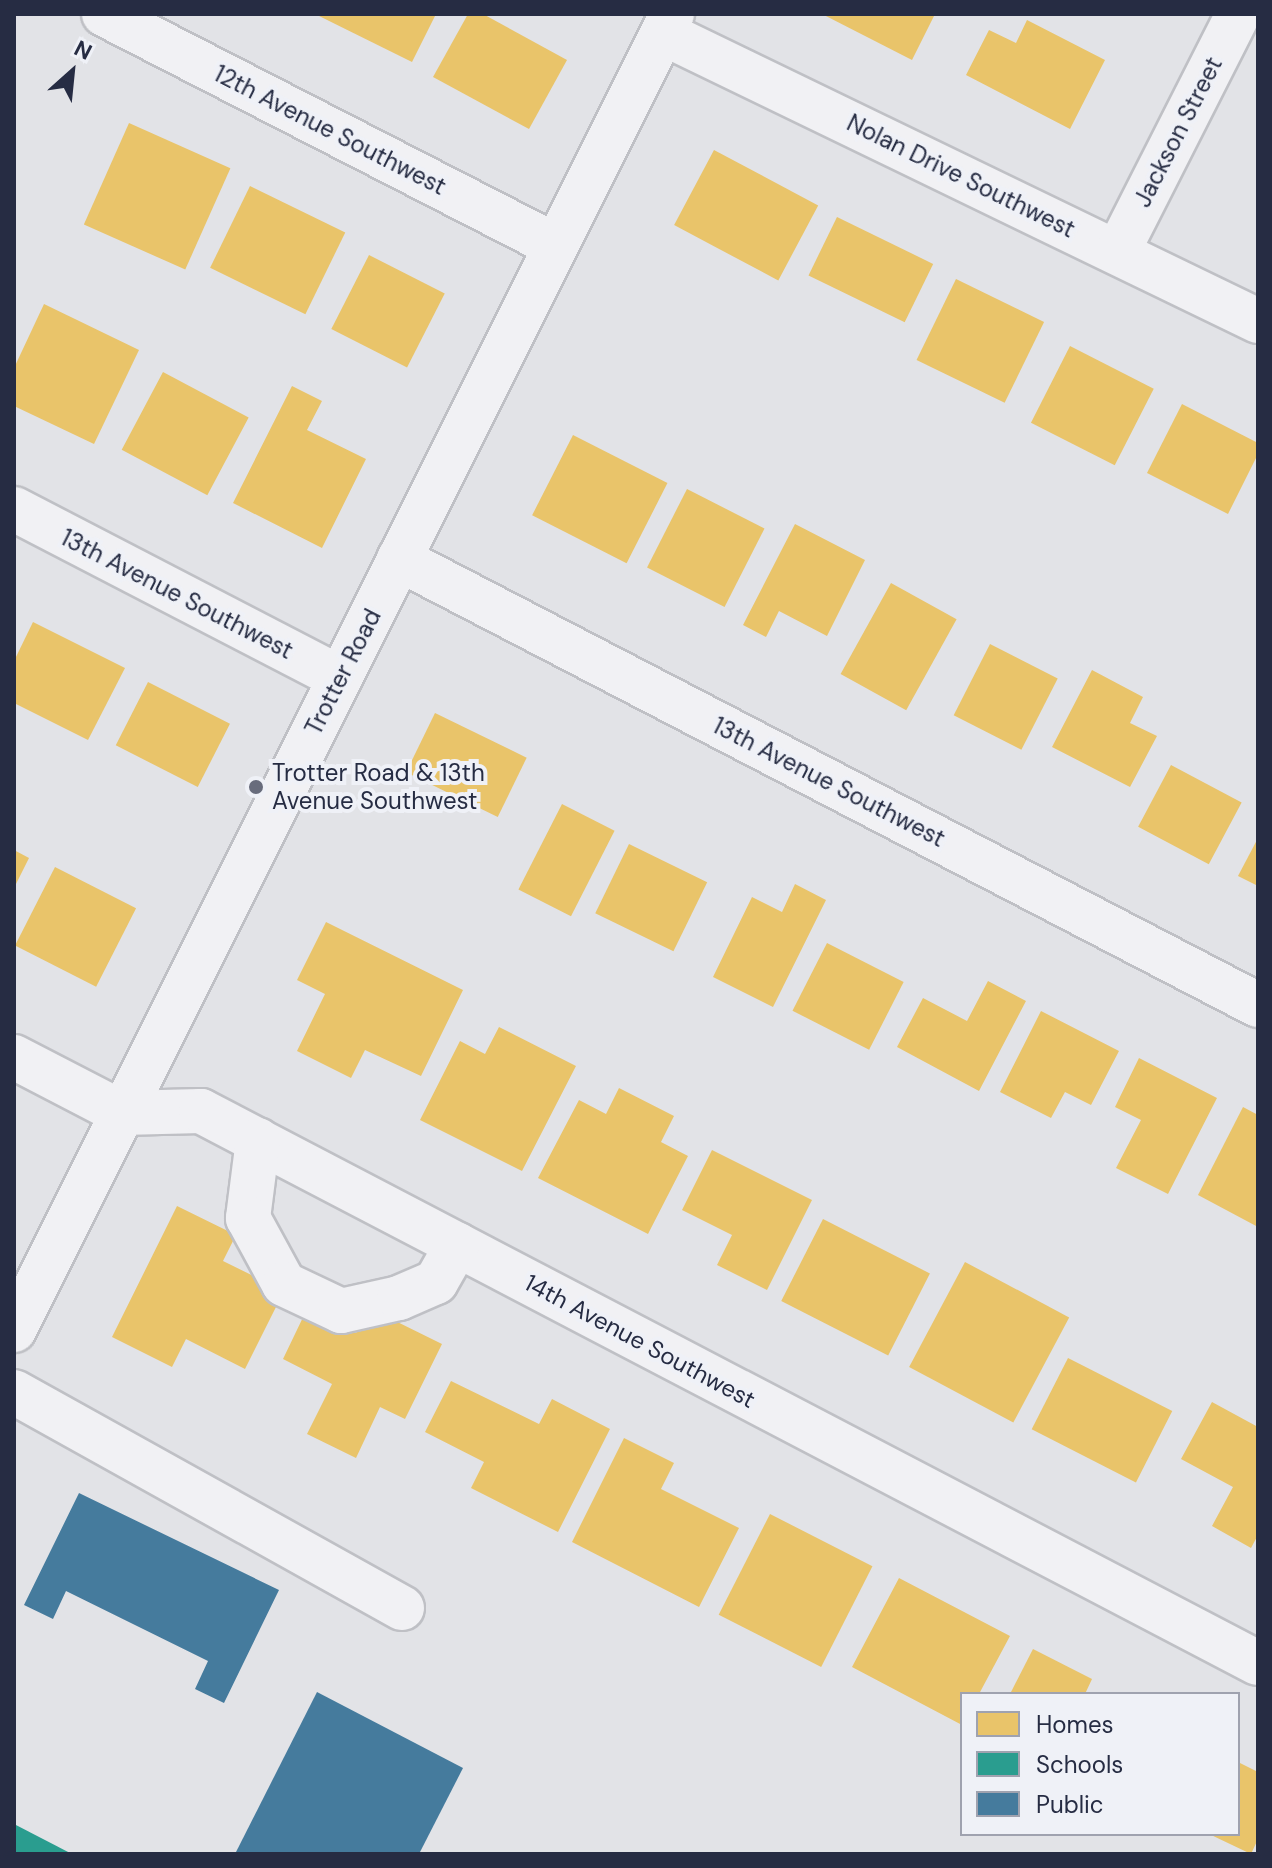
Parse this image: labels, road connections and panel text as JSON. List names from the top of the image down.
{
  "streets": {
    "street": [
      "12th Avenue Southwest",
      "Jackson Street",
      "Nolan Drive Southwest",
      "13th Avenue Southwest",
      "Trotter Road",
      "14th Avenue Southwest"
    ]
  },
  "crossings": [
    ["12th Avenue Southwest", "Trotter Road"],
    ["Jackson Street", "Nolan Drive Southwest"],
    ["Nolan Drive Southwest", "Trotter Road"],
    ["13th Avenue Southwest", "Trotter Road"],
    ["Trotter Road", "14th Avenue Southwest"]
  ],
  "places": ["Trotter Road & 13th Avenue Southwest"],
  "legend": ["Homes", "Schools", "Public"],
  "north": "top right"
}
